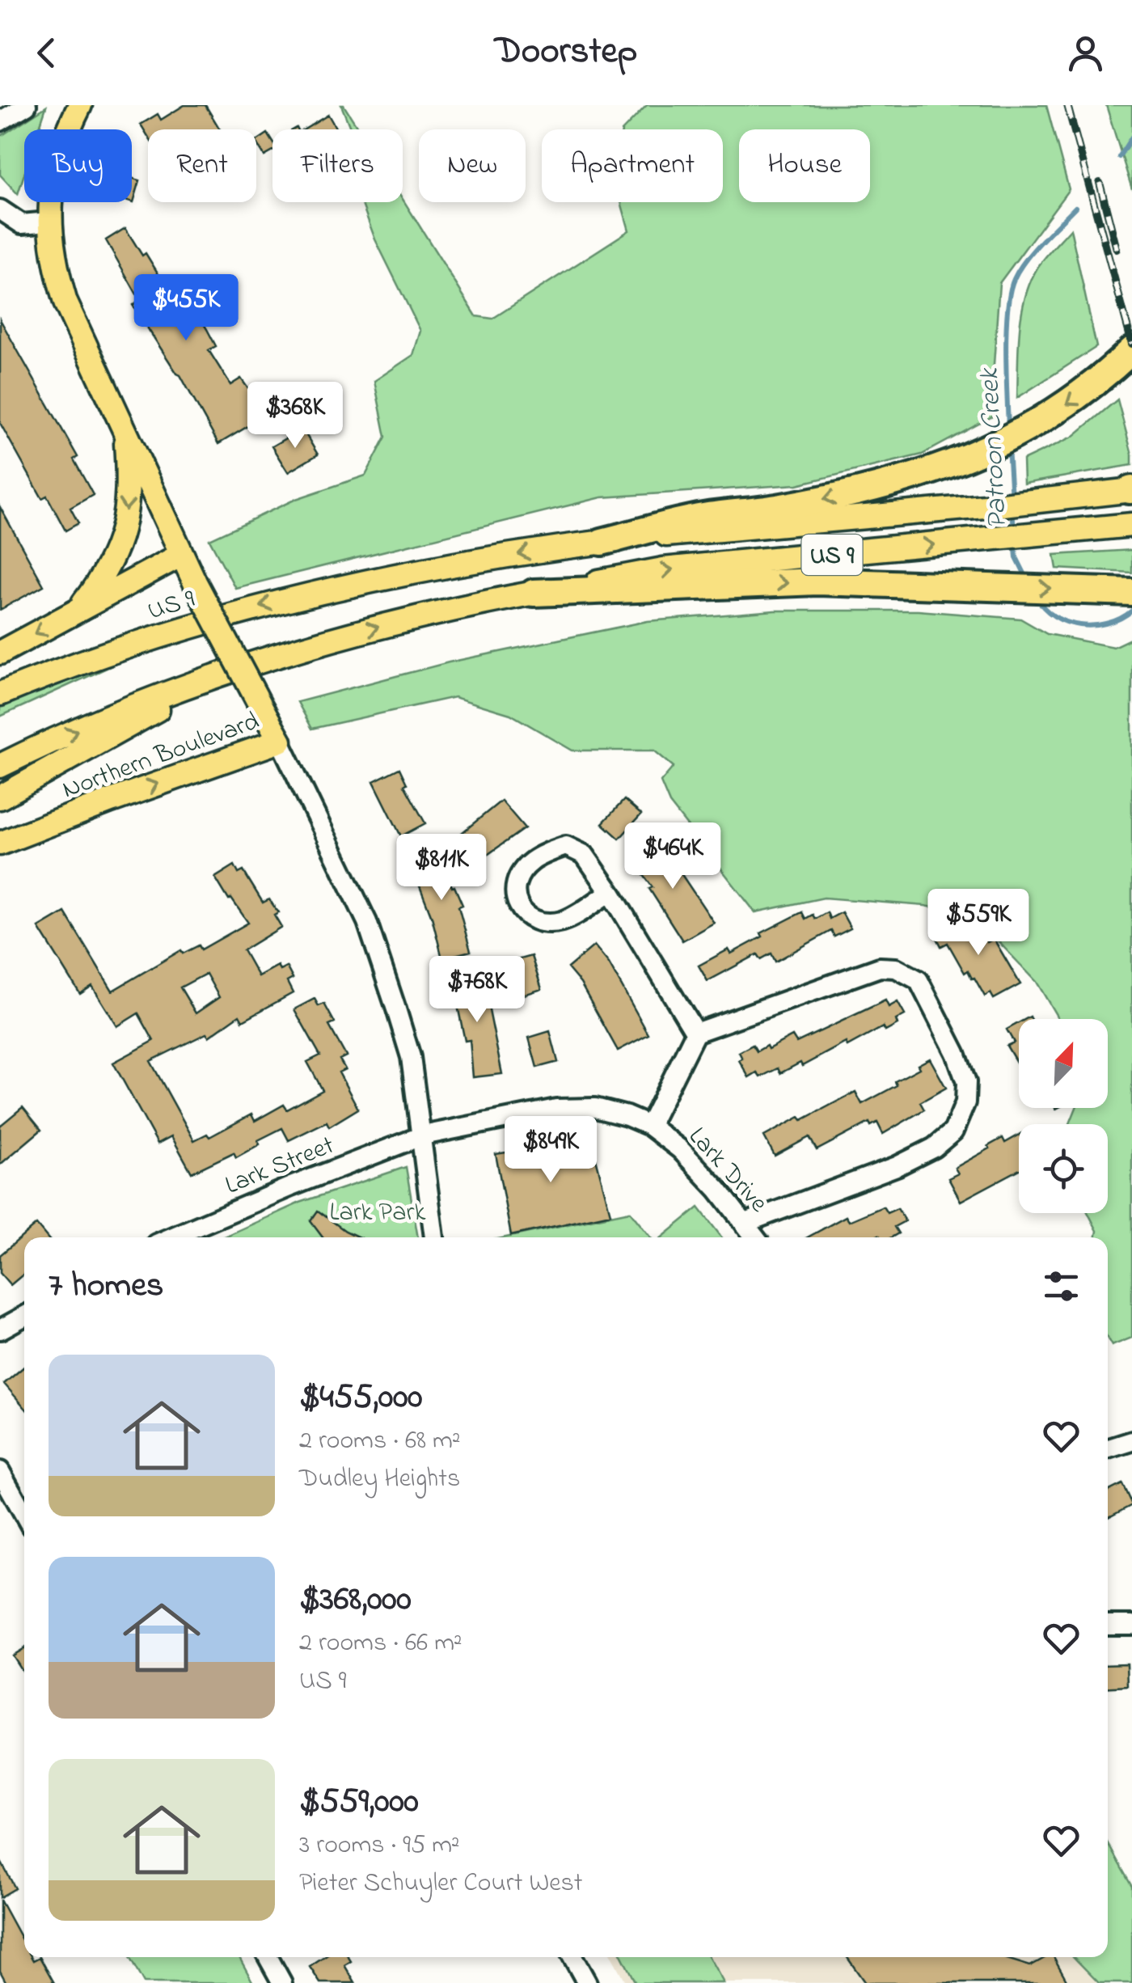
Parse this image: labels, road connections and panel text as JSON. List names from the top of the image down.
{
  "streets": {
    "main road": ["US 9", "Northern Boulevard"],
    "street": ["Lark Street", "Lark Drive"]
  },
  "crossings": [
    ["Lark Street", "Lark Drive"]
  ],
  "water": ["Patroon Creek"],
  "parks": ["Lark Park"],
  "north": "top right",
  "page": {
    "header": "Doorstep",
    "chip": [
      "Buy",
      "Rent",
      "Filters",
      "New",
      "Apartment",
      "House"
    ],
    "price": [
      "$455K",
      "$368K",
      "$464K",
      "$811K",
      "$559K",
      "$768K",
      "$849K"
    ],
    "heading": "7 homes",
    "list": [
      {
        "name": "$455,000",
        "note": "2 rooms · 68 m² · Dudley Heights"
      },
      {
        "name": "$368,000",
        "note": "2 rooms · 66 m² · US 9"
      },
      {
        "name": "$559,000",
        "note": "3 rooms · 95 m² · Pieter Schuyler Court West"
      }
    ]
  }
}
